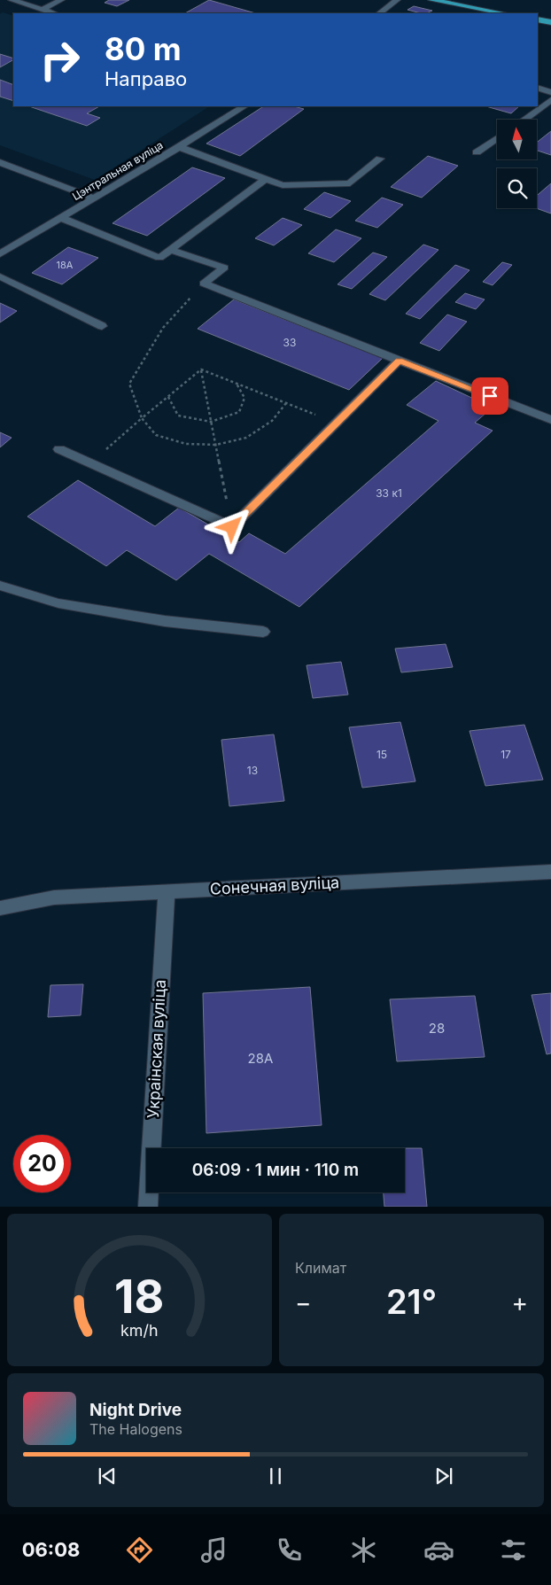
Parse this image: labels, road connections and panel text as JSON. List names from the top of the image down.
{
  "streets": {
    "street": ["Цэнтральная вуліца", "Сонечная вуліца", "Украінская вуліца"]
  },
  "crossings": [
    ["Сонечная вуліца", "Украінская вуліца"]
  ],
  "house_numbers": [
    "18А",
    "33",
    "33 к1",
    "15",
    "17",
    "13",
    "28",
    "28А"
  ],
  "north": "top",
  "page": {
    "turn": ["80 m", "Направо"],
    "limit": "20",
    "trip": "06:09 · 1 мин · 110 m",
    "tile": "Климат",
    "heat": ["−", "21°", "+"],
    "song": ["Night Drive", "The Halogens"],
    "tabs": "06:08",
    "gauge": ["18", "km/h"]
  }
}
